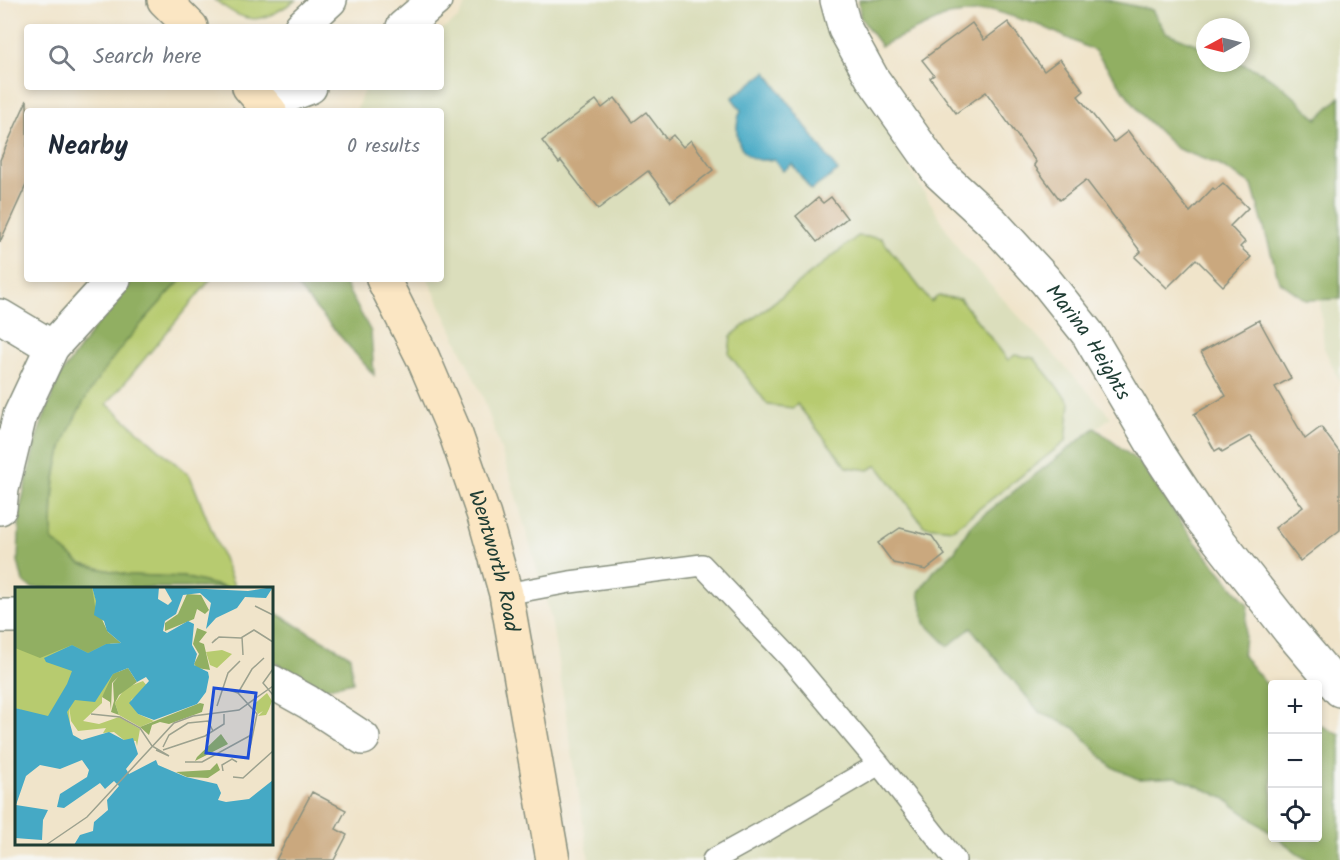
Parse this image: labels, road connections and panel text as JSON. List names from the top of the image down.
{
  "streets": {
    "main road": ["Wentworth Road"],
    "street": ["Marina Heights"]
  },
  "north": "left",
  "page": {
    "search": "Search here",
    "heading": ["Nearby", "0 results"],
    "map_buttons": ["+", "−"]
  }
}
